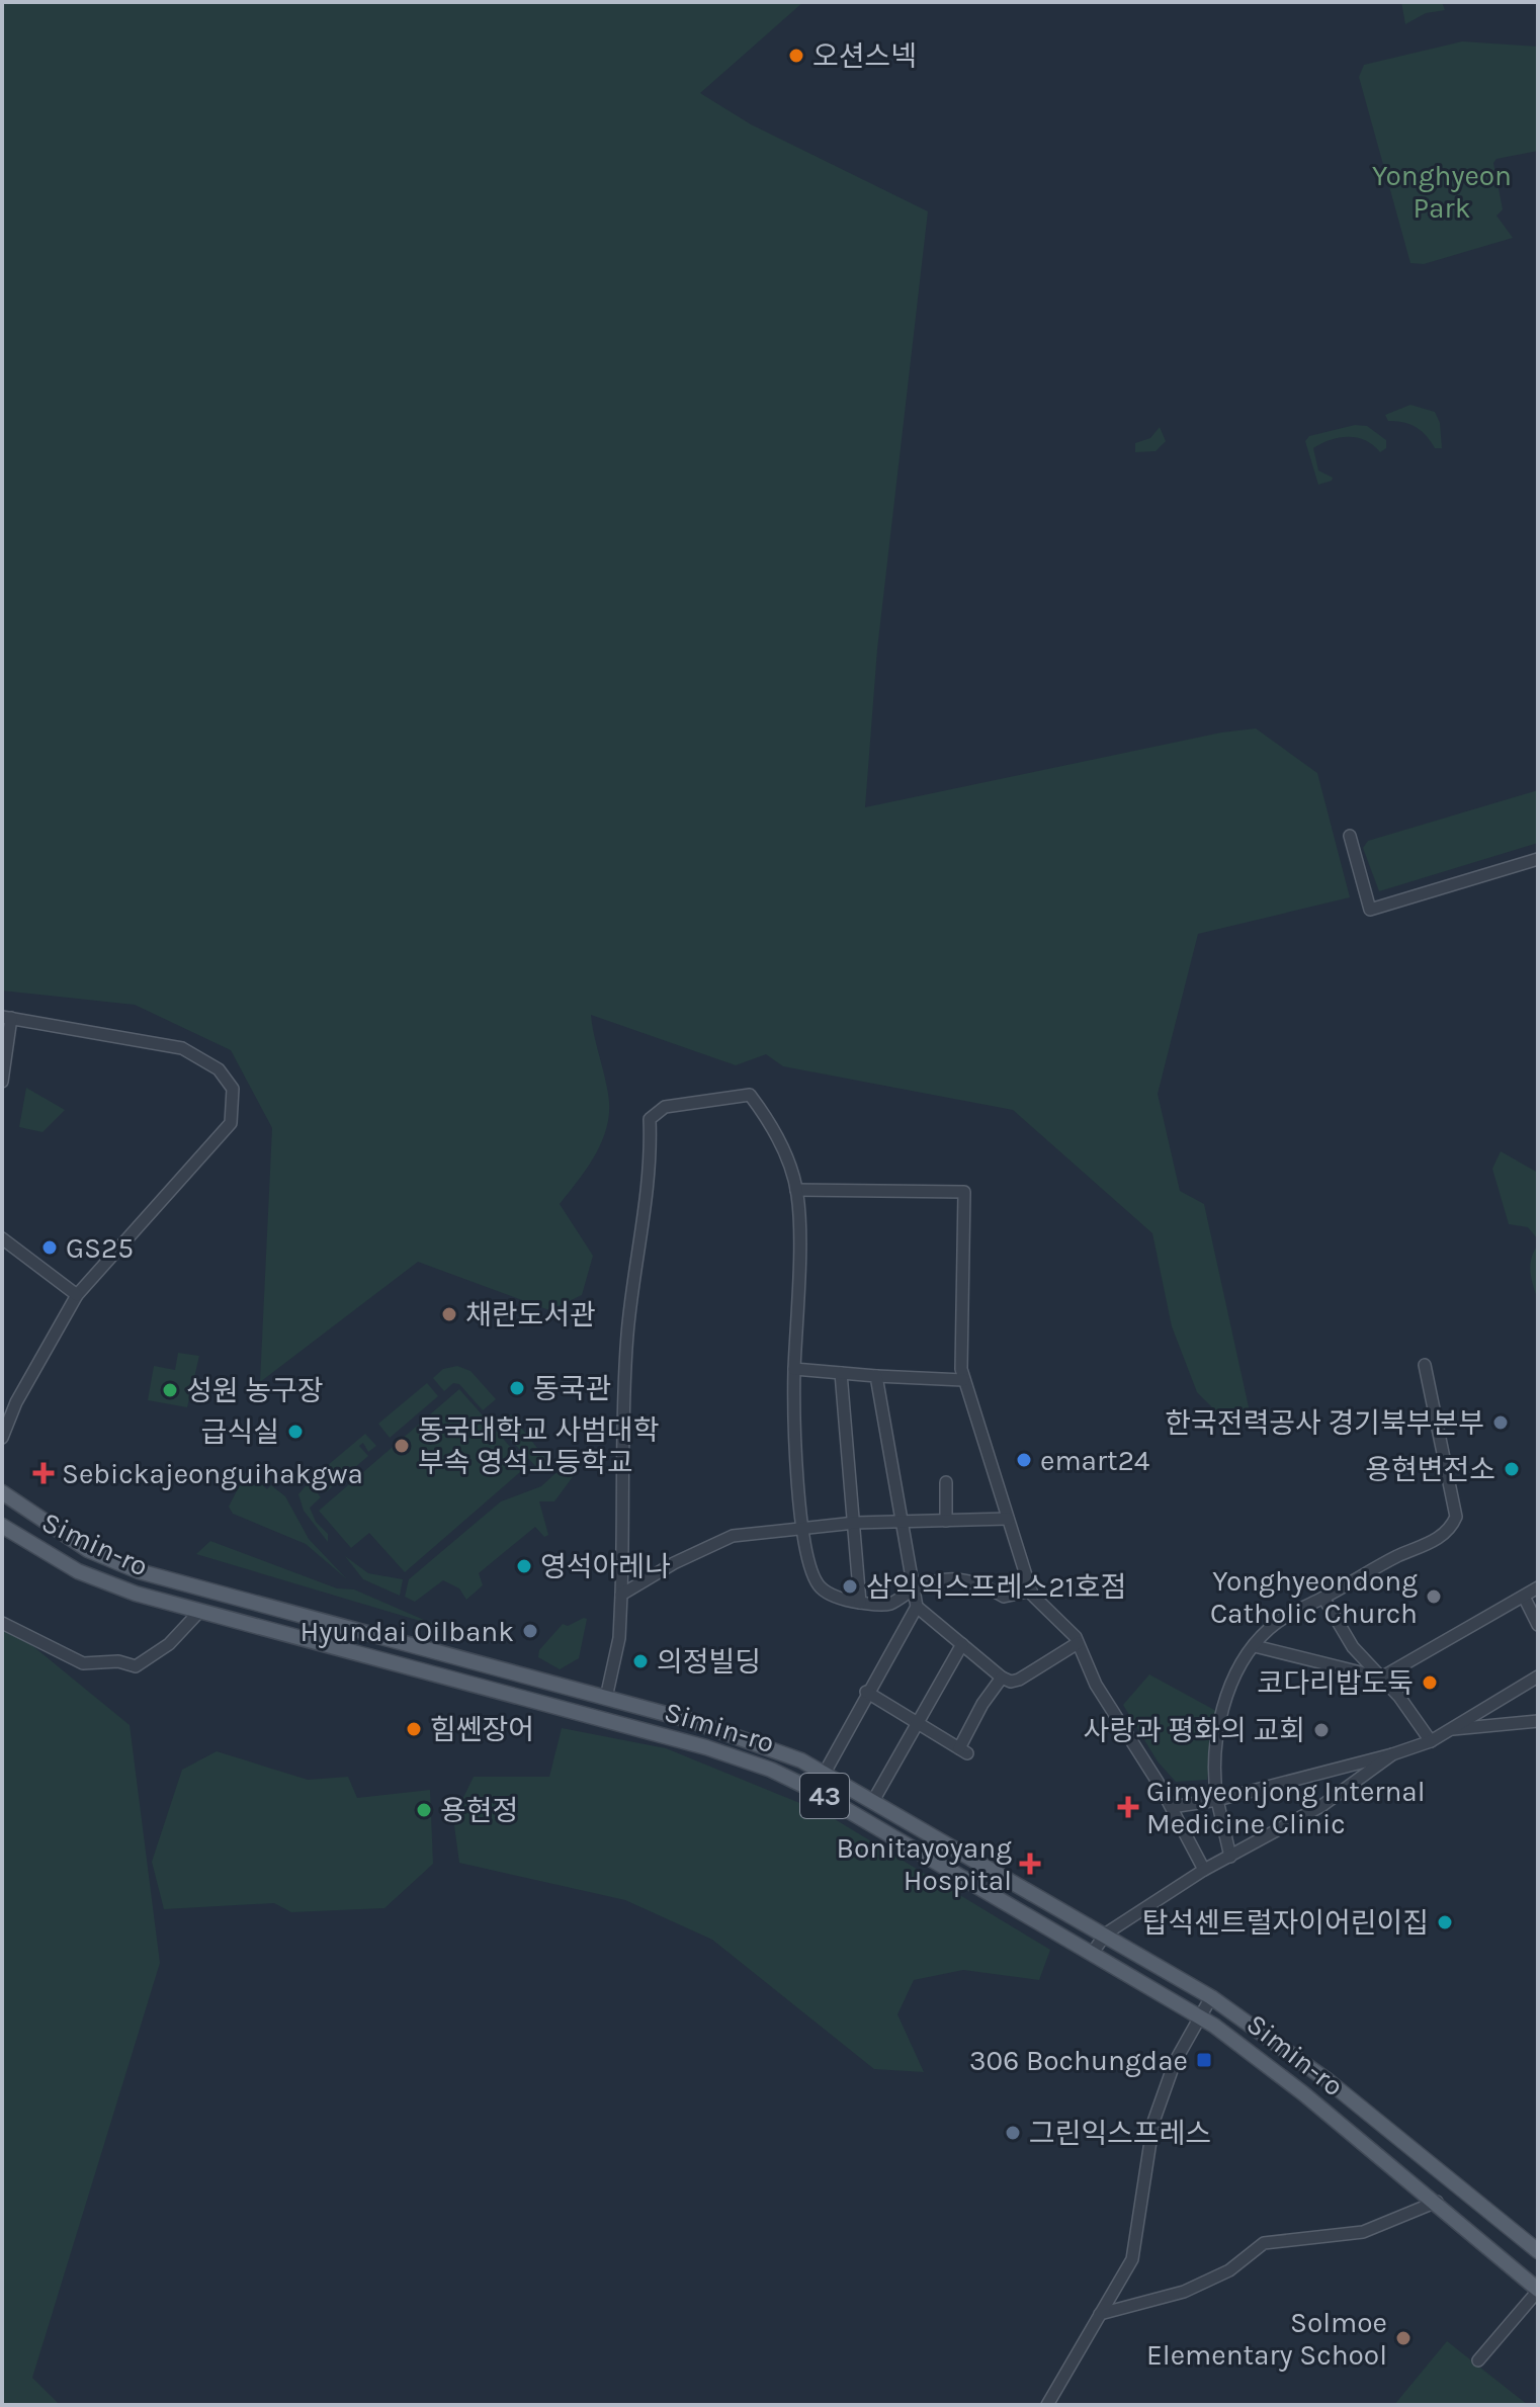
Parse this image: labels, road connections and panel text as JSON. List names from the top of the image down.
{
  "streets": {
    "main road": ["Simin-ro", "43"]
  },
  "parks": ["Yonghyeon Park"],
  "places": {
    "other": [
      "오션스넥",
      "GS25",
      "채란도서관",
      "동국관",
      "성원 농구장",
      "한국전력공사 경기북부본부",
      "급식실",
      "동국대학교 사범대학 부속 영석고등학교",
      "emart24",
      "용현변전소",
      "영석아레나",
      "삼익익스프레스21호점",
      "Yonghyeondong Catholic Church",
      "Hyundai Oilbank",
      "의정빌딩",
      "코다리밥도둑",
      "힘쎈장어",
      "사랑과 평화의 교회",
      "용현정",
      "탑석센트럴자이어린이집",
      "그린익스프레스",
      "Solmoe Elementary School"
    ],
    "health": ["Sebickajeonguihakgwa", "Gimyeonjong Internal Medicine Clinic", "Bonitayoyang Hospital"],
    "transit": ["306 Bochungdae"]
  }
}
